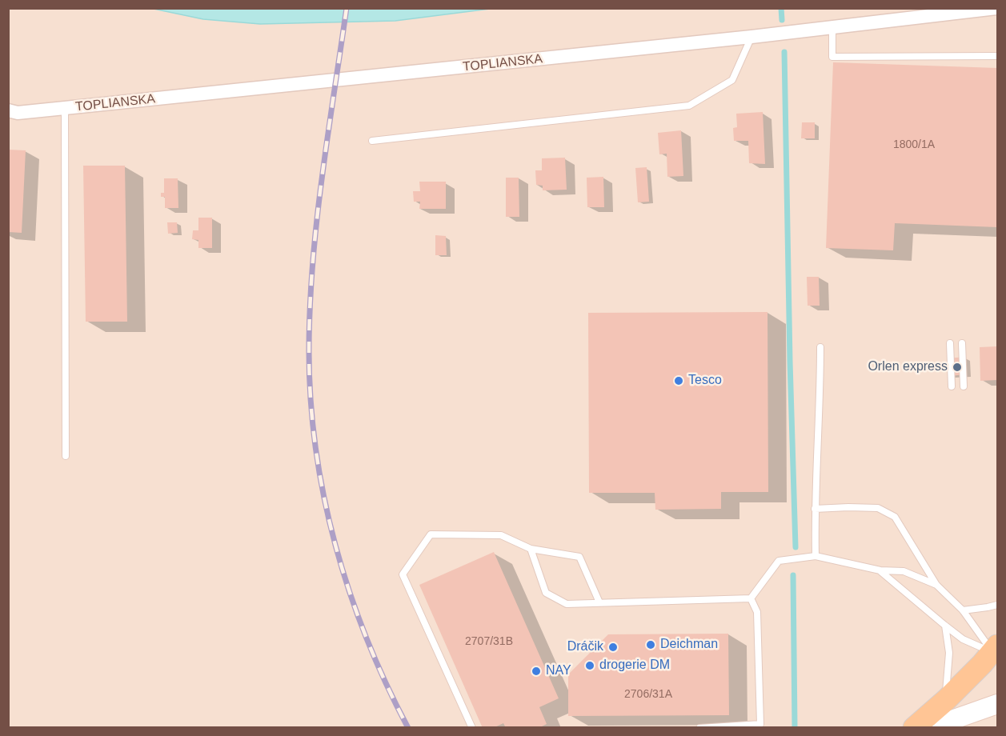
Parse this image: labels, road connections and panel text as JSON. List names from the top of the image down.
{
  "streets": {
    "street": ["TOPLIANSKA"]
  },
  "places": [
    "Orlen express",
    "Tesco",
    "Deichman",
    "Dráčik",
    "drogerie DM",
    "NAY"
  ],
  "house_numbers": ["1800/1A", "2707/31B", "2706/31A"]
}
